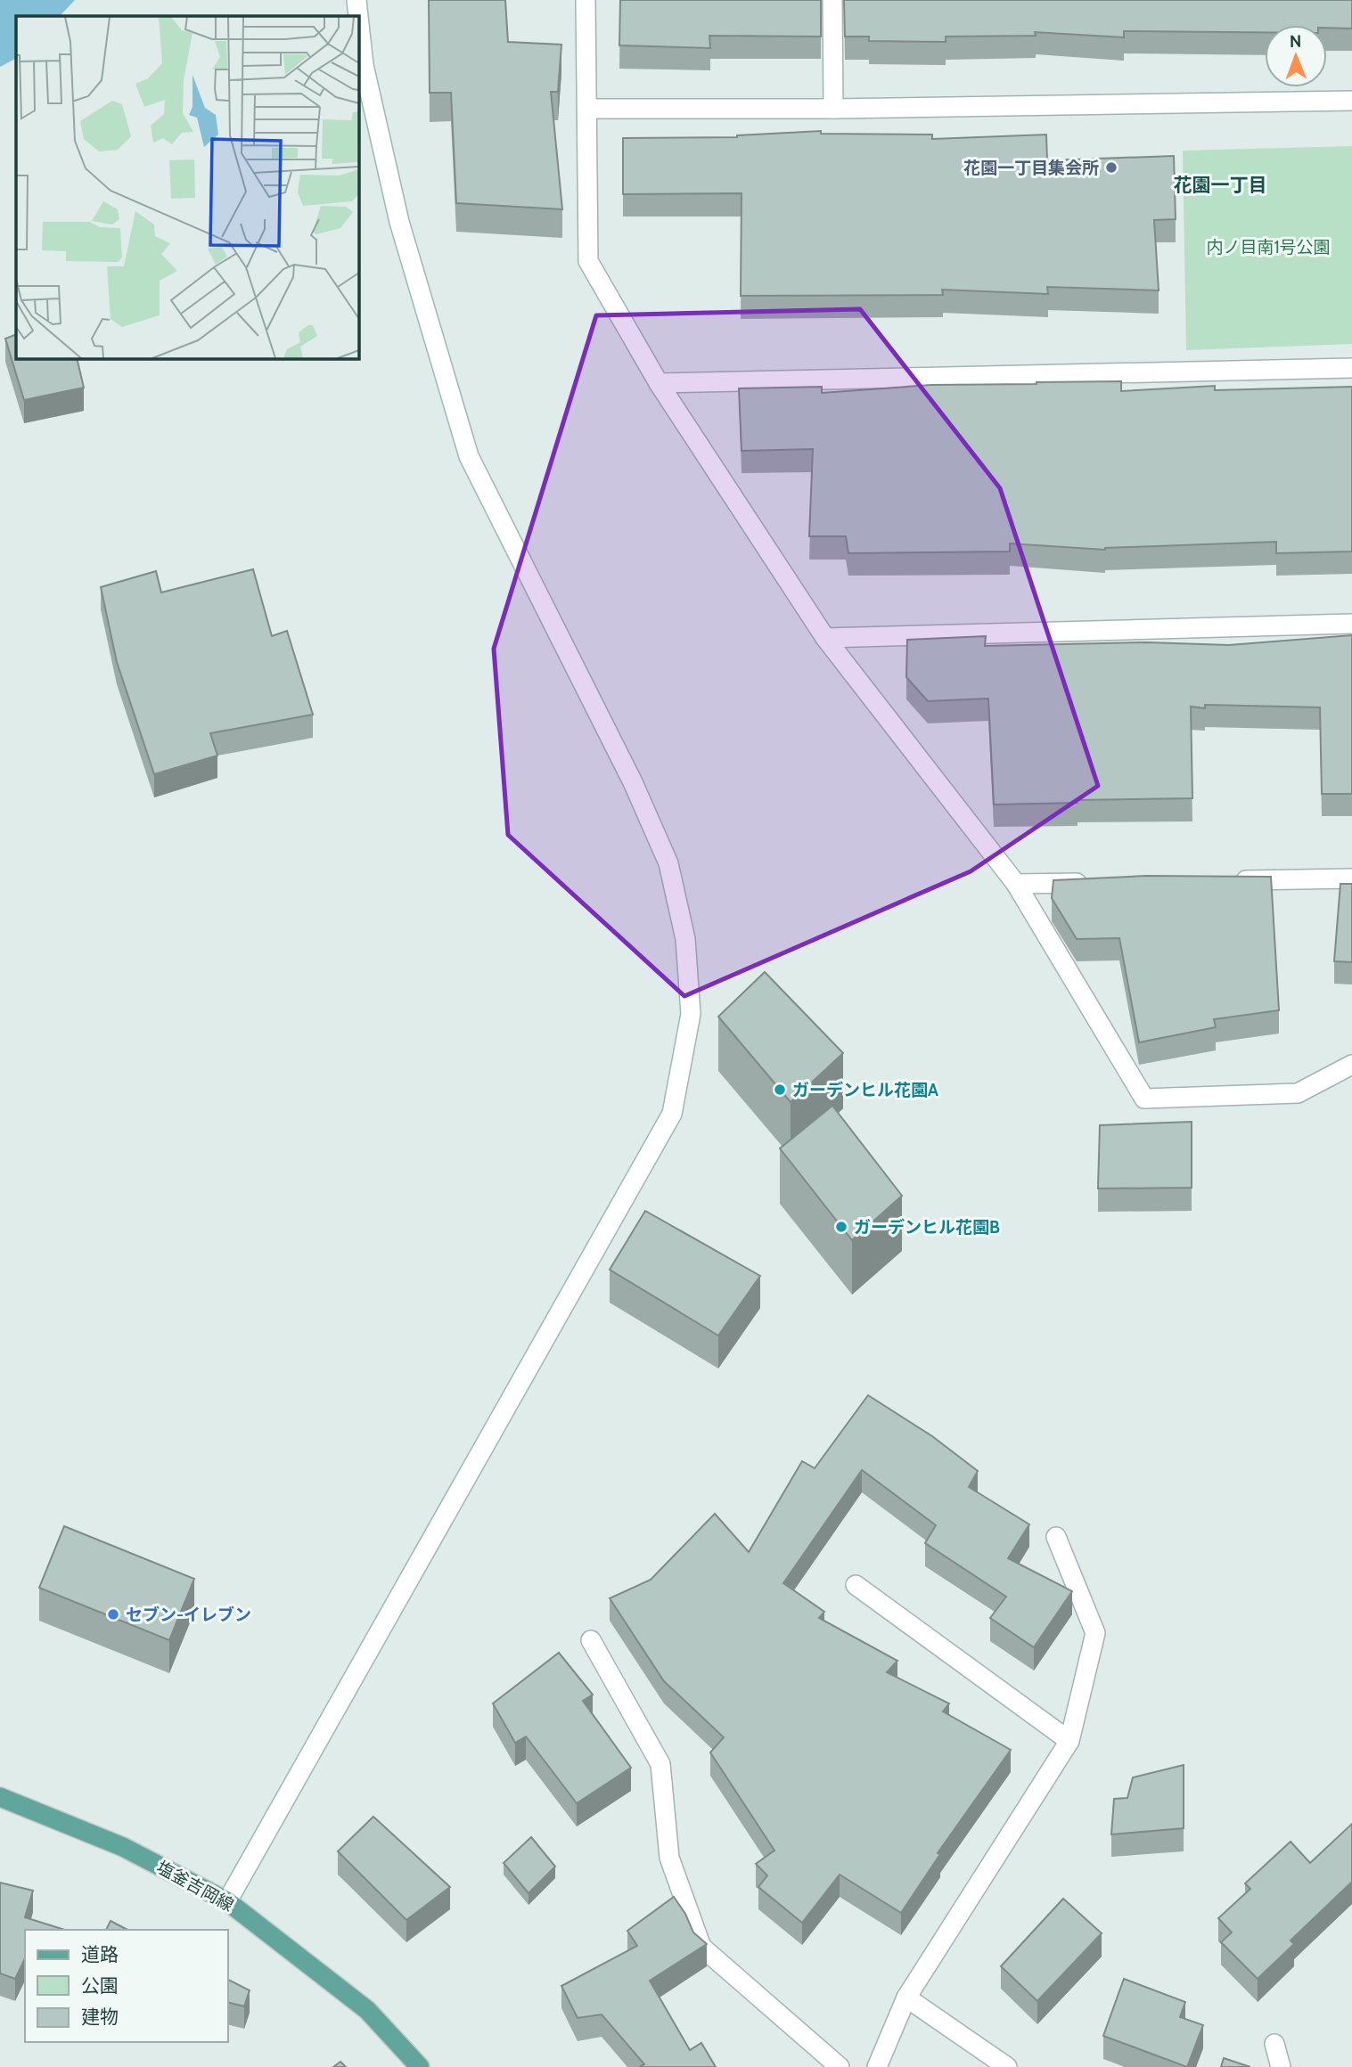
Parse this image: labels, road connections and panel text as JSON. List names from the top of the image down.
{
  "streets": {
    "main road": ["塩釜吉岡線"]
  },
  "districts": ["花園一丁目"],
  "parks": ["内ノ目南1号公園"],
  "places": [
    "花園一丁目集会所",
    "ガーデンヒル花園A",
    "ガーデンヒル花園B",
    "セブン-イレブン"
  ],
  "legend": ["道路", "公園", "建物"],
  "north": "top"
}
